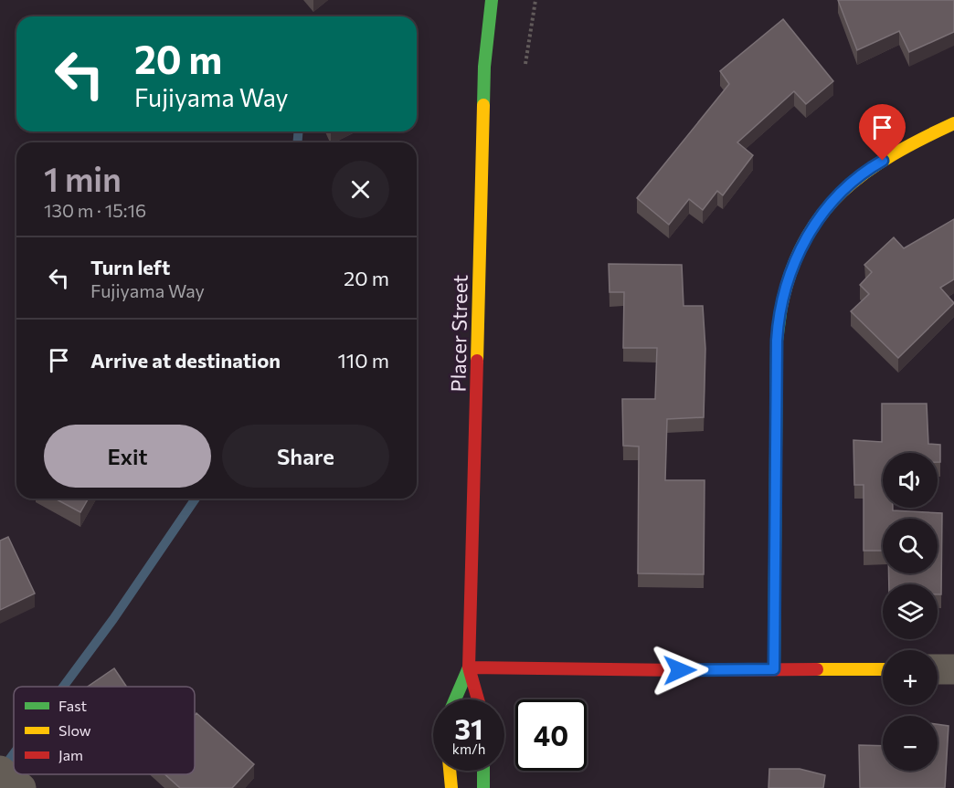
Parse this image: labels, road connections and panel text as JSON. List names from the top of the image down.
{
  "streets": {
    "street": ["Placer Street"]
  },
  "legend": ["Fast", "Slow", "Jam"],
  "page": {
    "turn": ["20 m", "Fujiyama Way"],
    "heading": ["1 min", "130 m · 15:16"],
    "list": [
      {
        "name": "Turn left",
        "note": "Fujiyama Way",
        "value": "20 m"
      },
      {
        "name": "Arrive at destination",
        "value": "110 m"
      }
    ],
    "buttons": ["Exit", "Share"],
    "map_buttons": ["+", "−"],
    "speed": "31 km/h",
    "limit": "40"
  }
}
